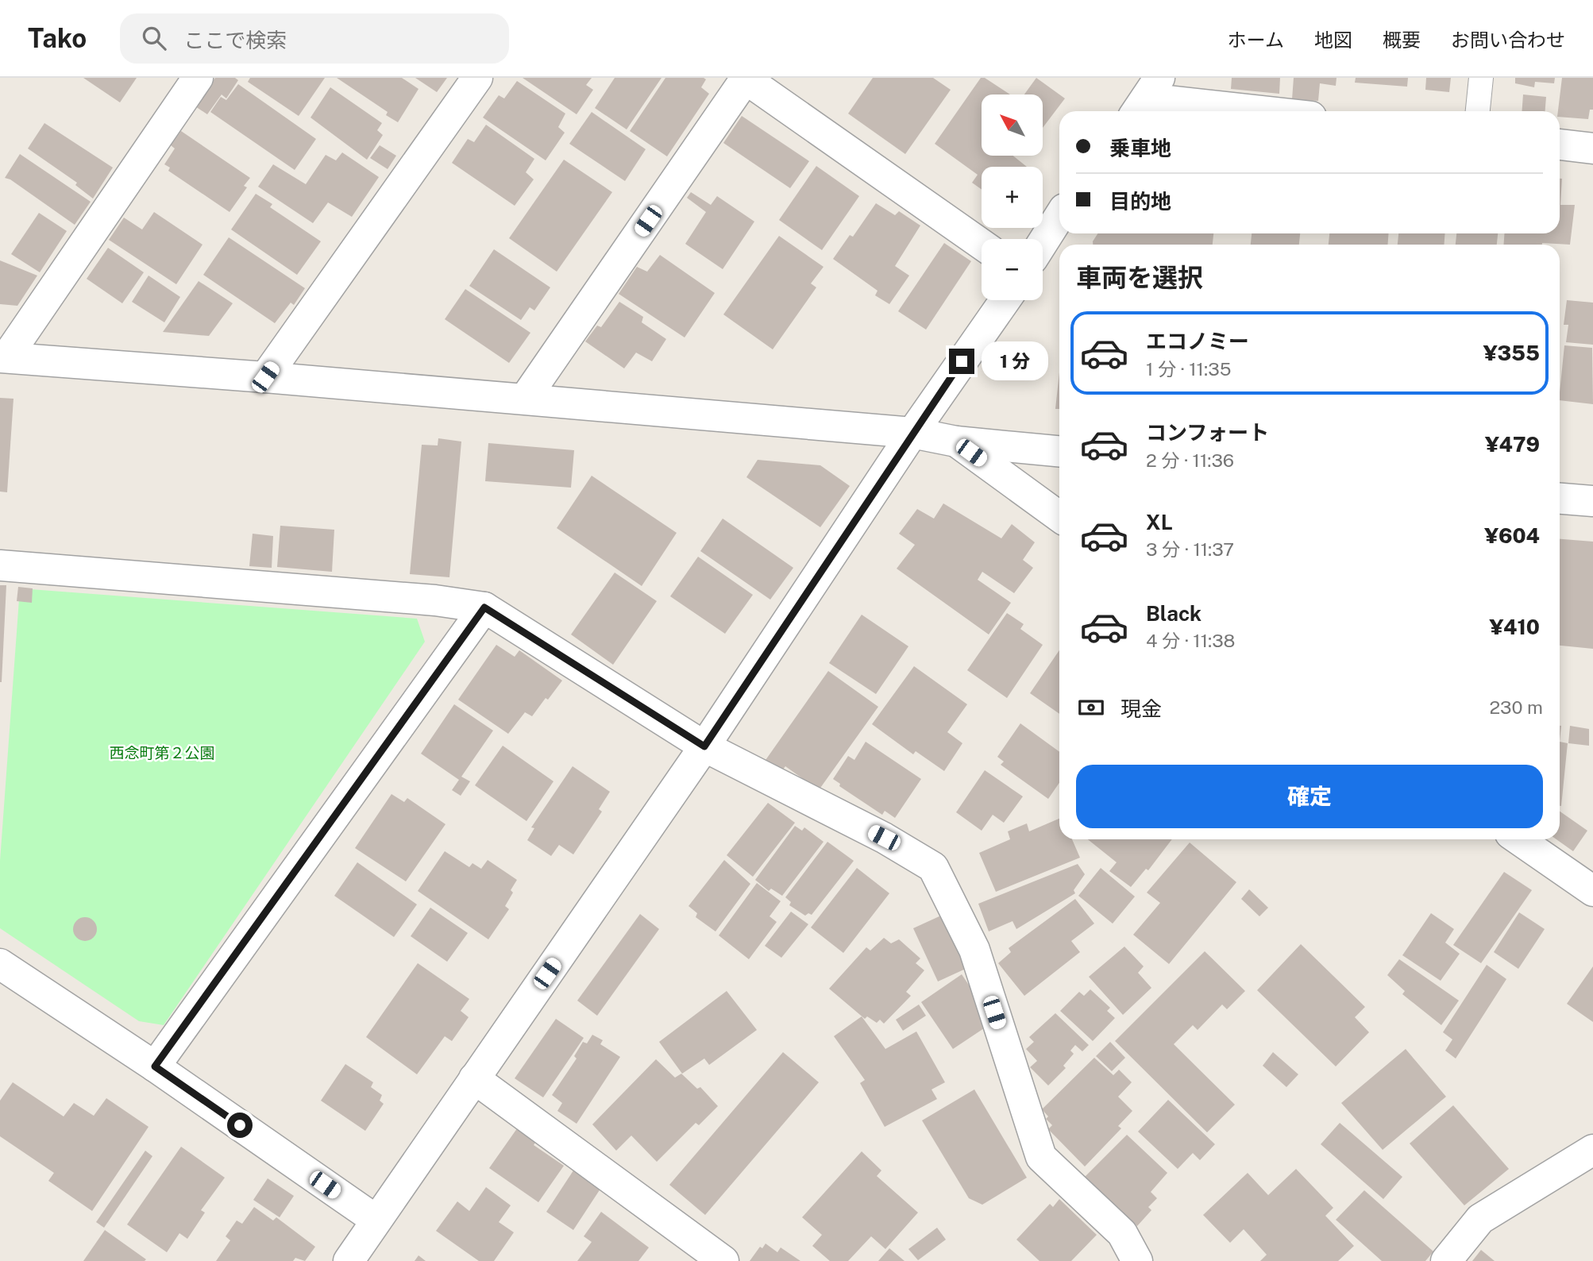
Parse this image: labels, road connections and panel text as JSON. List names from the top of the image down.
{
  "parks": ["西念町第２公園"],
  "north": "top left",
  "page": {
    "header": "Tako",
    "search": "ここで検索",
    "nav": [
      "ホーム",
      "地図",
      "概要",
      "お問い合わせ"
    ],
    "map_buttons": ["+", "−"],
    "banner": ["乗車地", "目的地"],
    "heading": "車両を選択",
    "list": [
      {
        "name": "エコノミー",
        "note": "1 分 · 11:35",
        "value": "¥355"
      },
      {
        "name": "コンフォート",
        "note": "2 分 · 11:36",
        "value": "¥479"
      },
      {
        "name": "XL",
        "note": "3 分 · 11:37",
        "value": "¥604"
      },
      {
        "name": "Black",
        "note": "4 分 · 11:38",
        "value": "¥410"
      }
    ],
    "bubble": "1 分",
    "pay": ["現金", "230 m"],
    "buttons": "確定"
  }
}
